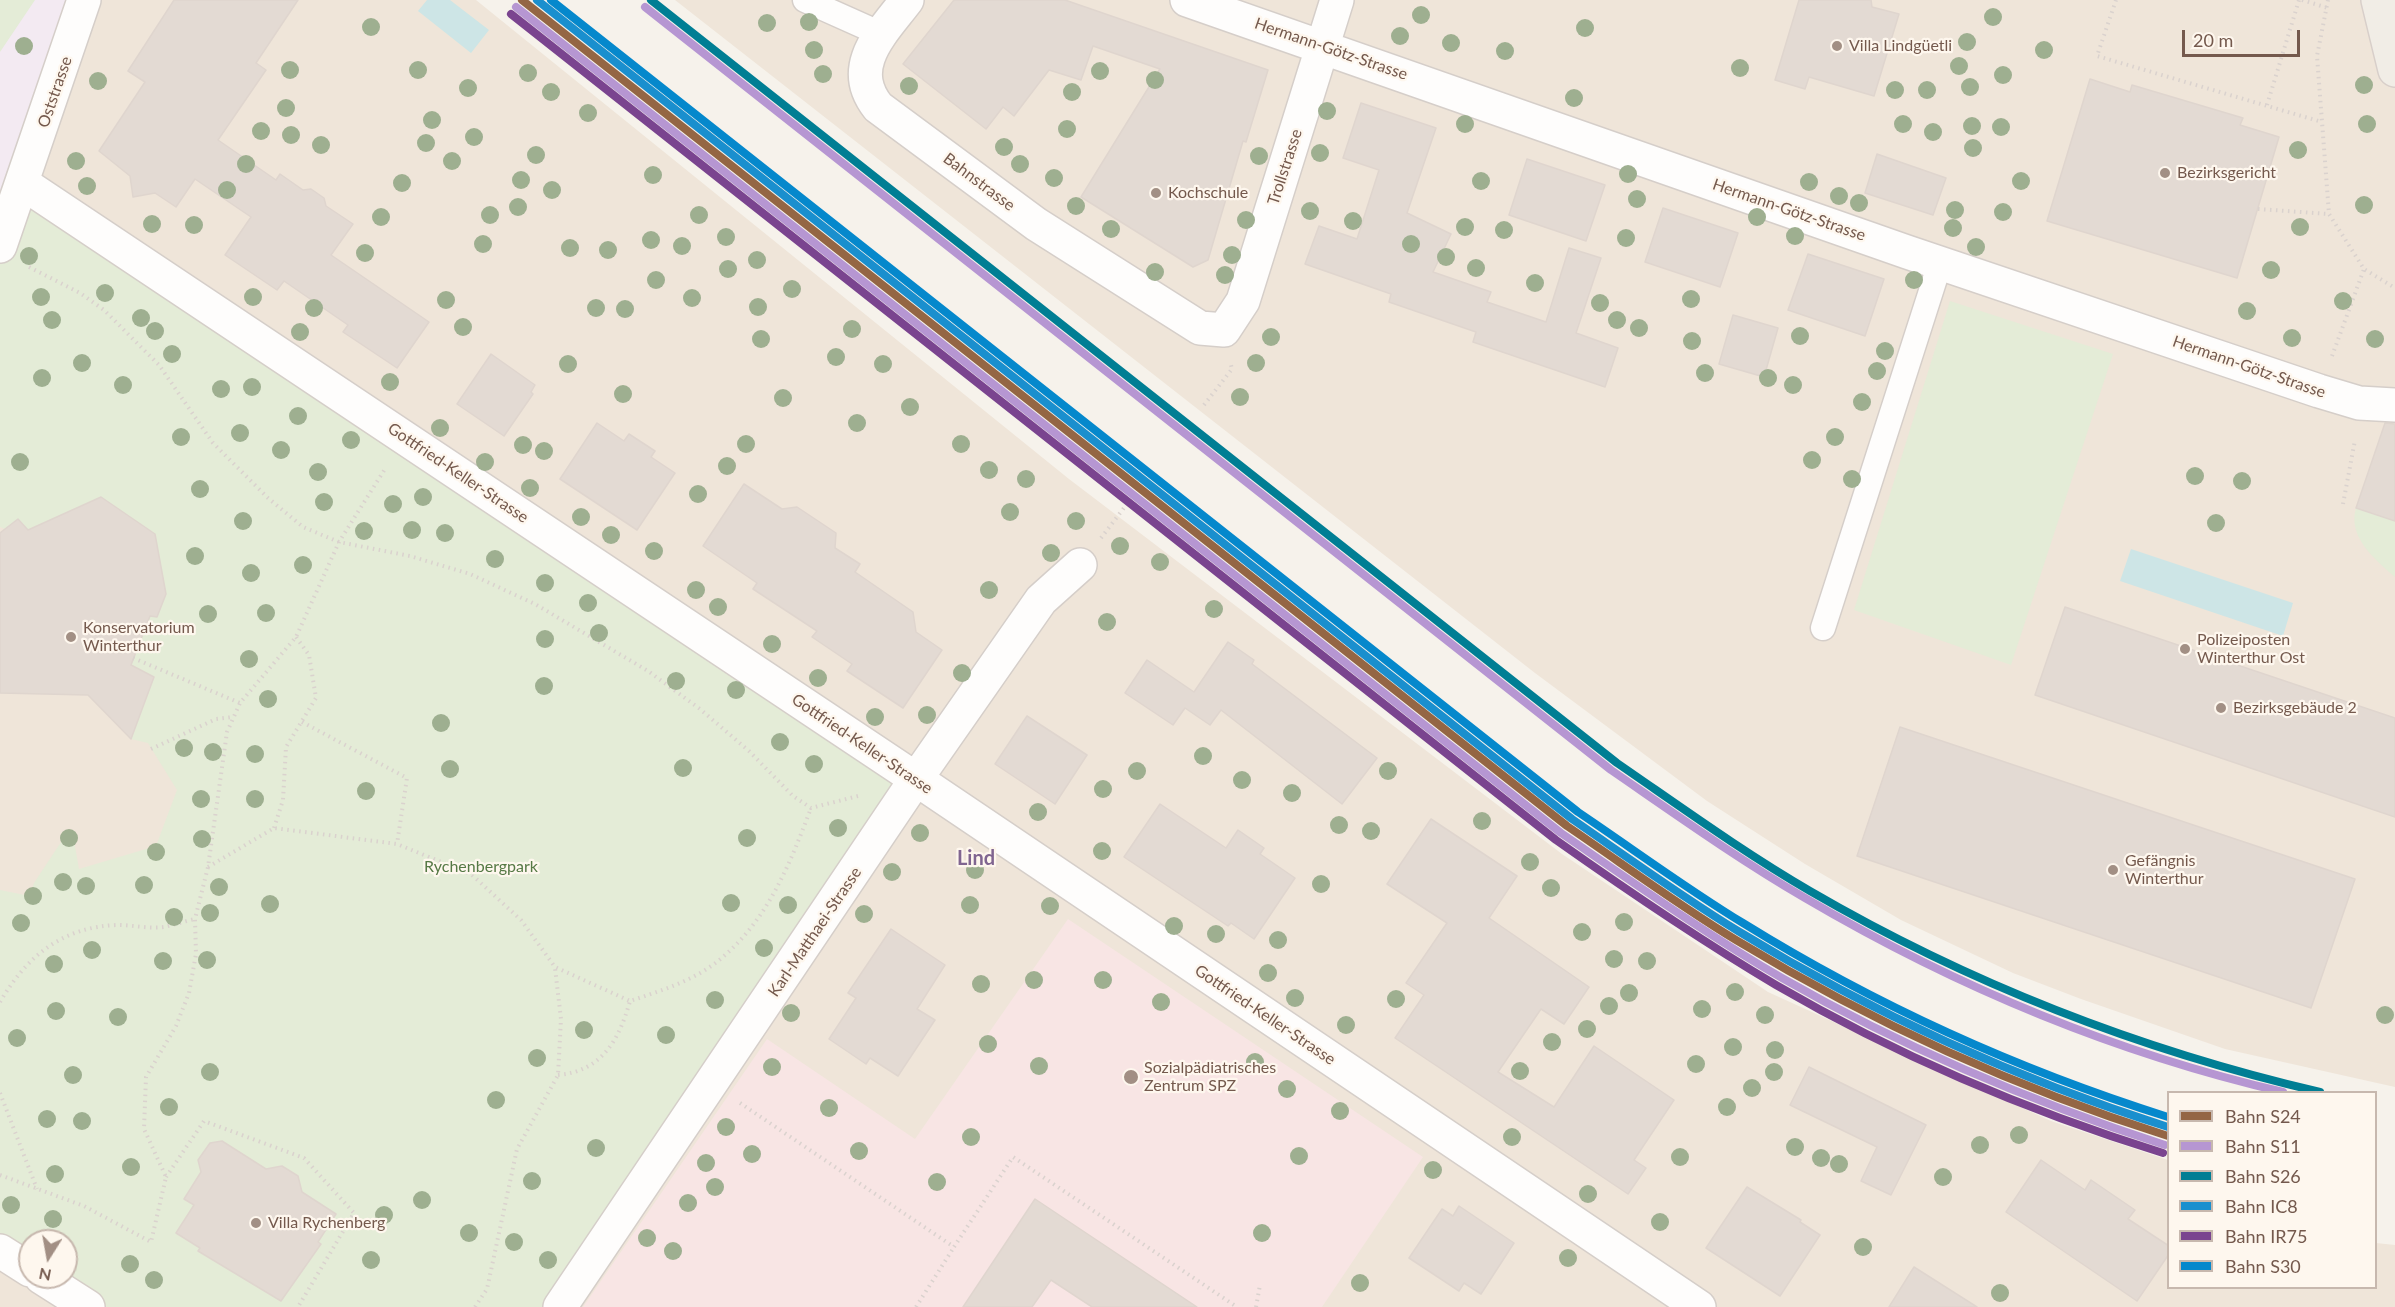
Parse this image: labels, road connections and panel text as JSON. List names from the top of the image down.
{
  "streets": {
    "street": [
      "Hermann-Götz-Strasse",
      "Oststrasse",
      "Trollstrasse",
      "Bahnstrasse",
      "Gottfried-Keller-Strasse",
      "Karl-Matthaei-Strasse"
    ]
  },
  "crossings": [
    ["Hermann-Götz-Strasse", "Trollstrasse"],
    ["Oststrasse", "Gottfried-Keller-Strasse"],
    ["Trollstrasse", "Bahnstrasse"],
    ["Gottfried-Keller-Strasse", "Karl-Matthaei-Strasse"]
  ],
  "districts": ["Lind"],
  "parks": ["Rychenbergpark"],
  "places": [
    "Villa Lindgüetli",
    "Bezirksgericht",
    "Kochschule",
    "Konservatorium Winterthur",
    "Polizeiposten Winterthur Ost",
    "Bezirksgebäude 2",
    "Gefängnis Winterthur",
    "Sozialpädiatrisches Zentrum SPZ",
    "Villa Rychenberg"
  ],
  "lines": [
    "rail line S24",
    "rail line S26",
    "rail line IC8",
    "rail line S30",
    "rail line S11",
    "rail line IR75"
  ],
  "legend": [
    "Bahn S24",
    "Bahn S11",
    "Bahn S26",
    "Bahn IC8",
    "Bahn IR75",
    "Bahn S30"
  ],
  "scale_bar": "20 m",
  "north": "bottom"
}
